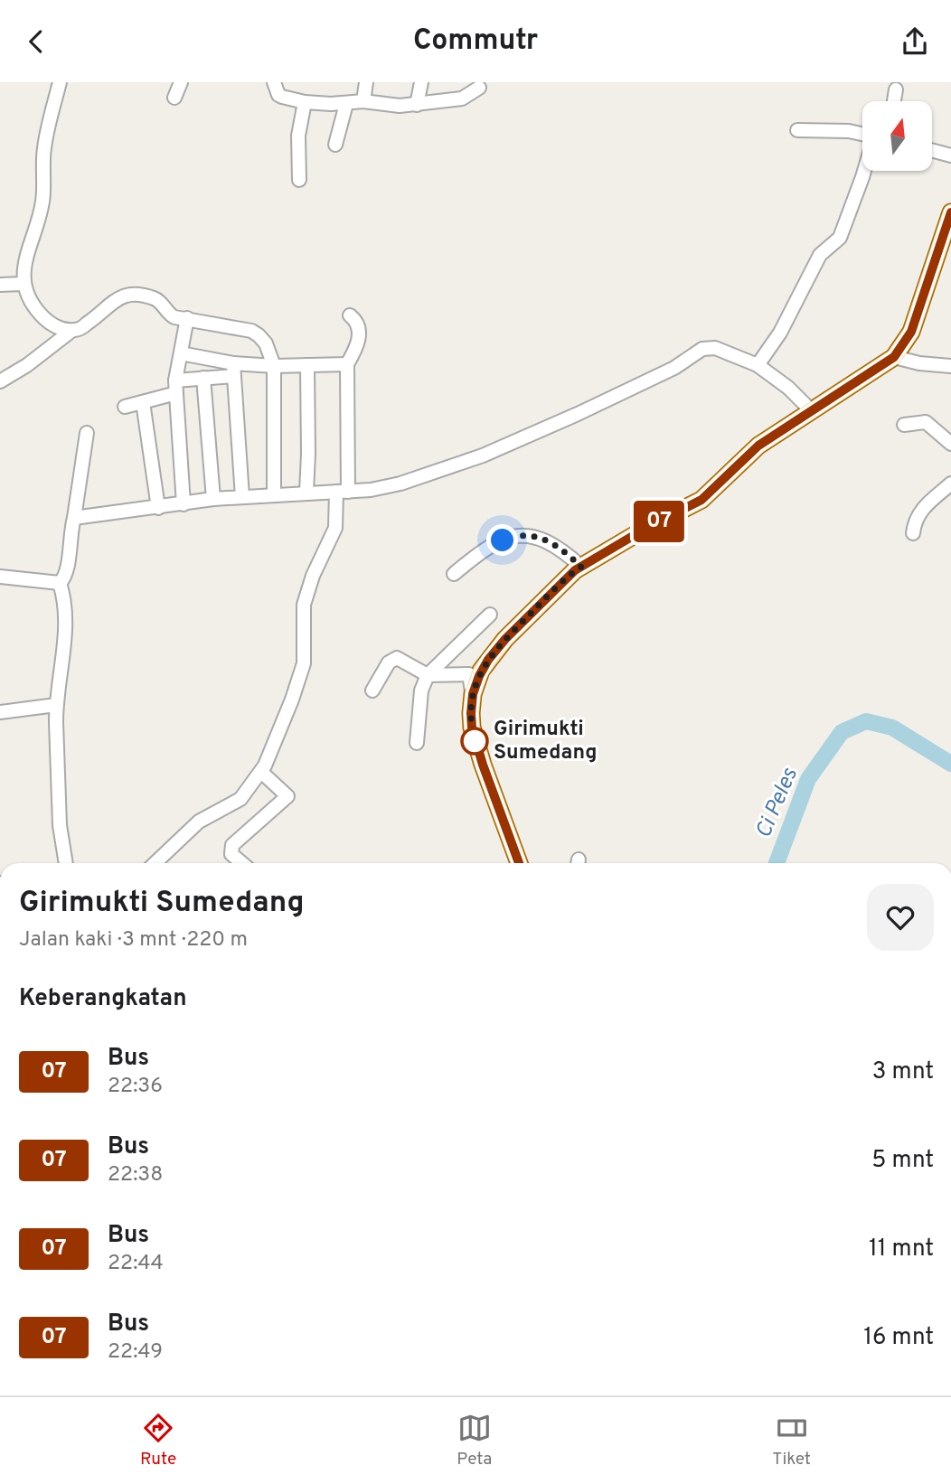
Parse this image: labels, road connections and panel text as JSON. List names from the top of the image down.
{
  "water": ["Ci Peles"],
  "places": ["Girimukti Sumedang"],
  "lines": ["bus line 07"],
  "north": "top",
  "page": {
    "header": "Commutr",
    "on_map": "07",
    "heading": [
      ["Girimukti Sumedang", "Jalan kaki · 3 mnt · 220 m"],
      "Keberangkatan"
    ],
    "list": [
      {
        "mark": "07",
        "name": "Bus",
        "note": "22:36",
        "value": "3 mnt"
      },
      {
        "mark": "07",
        "name": "Bus",
        "note": "22:38",
        "value": "5 mnt"
      },
      {
        "mark": "07",
        "name": "Bus",
        "note": "22:44",
        "value": "11 mnt"
      },
      {
        "mark": "07",
        "name": "Bus",
        "note": "22:49",
        "value": "16 mnt"
      }
    ],
    "tabs": ["Rute", "Peta", "Tiket"]
  }
}
